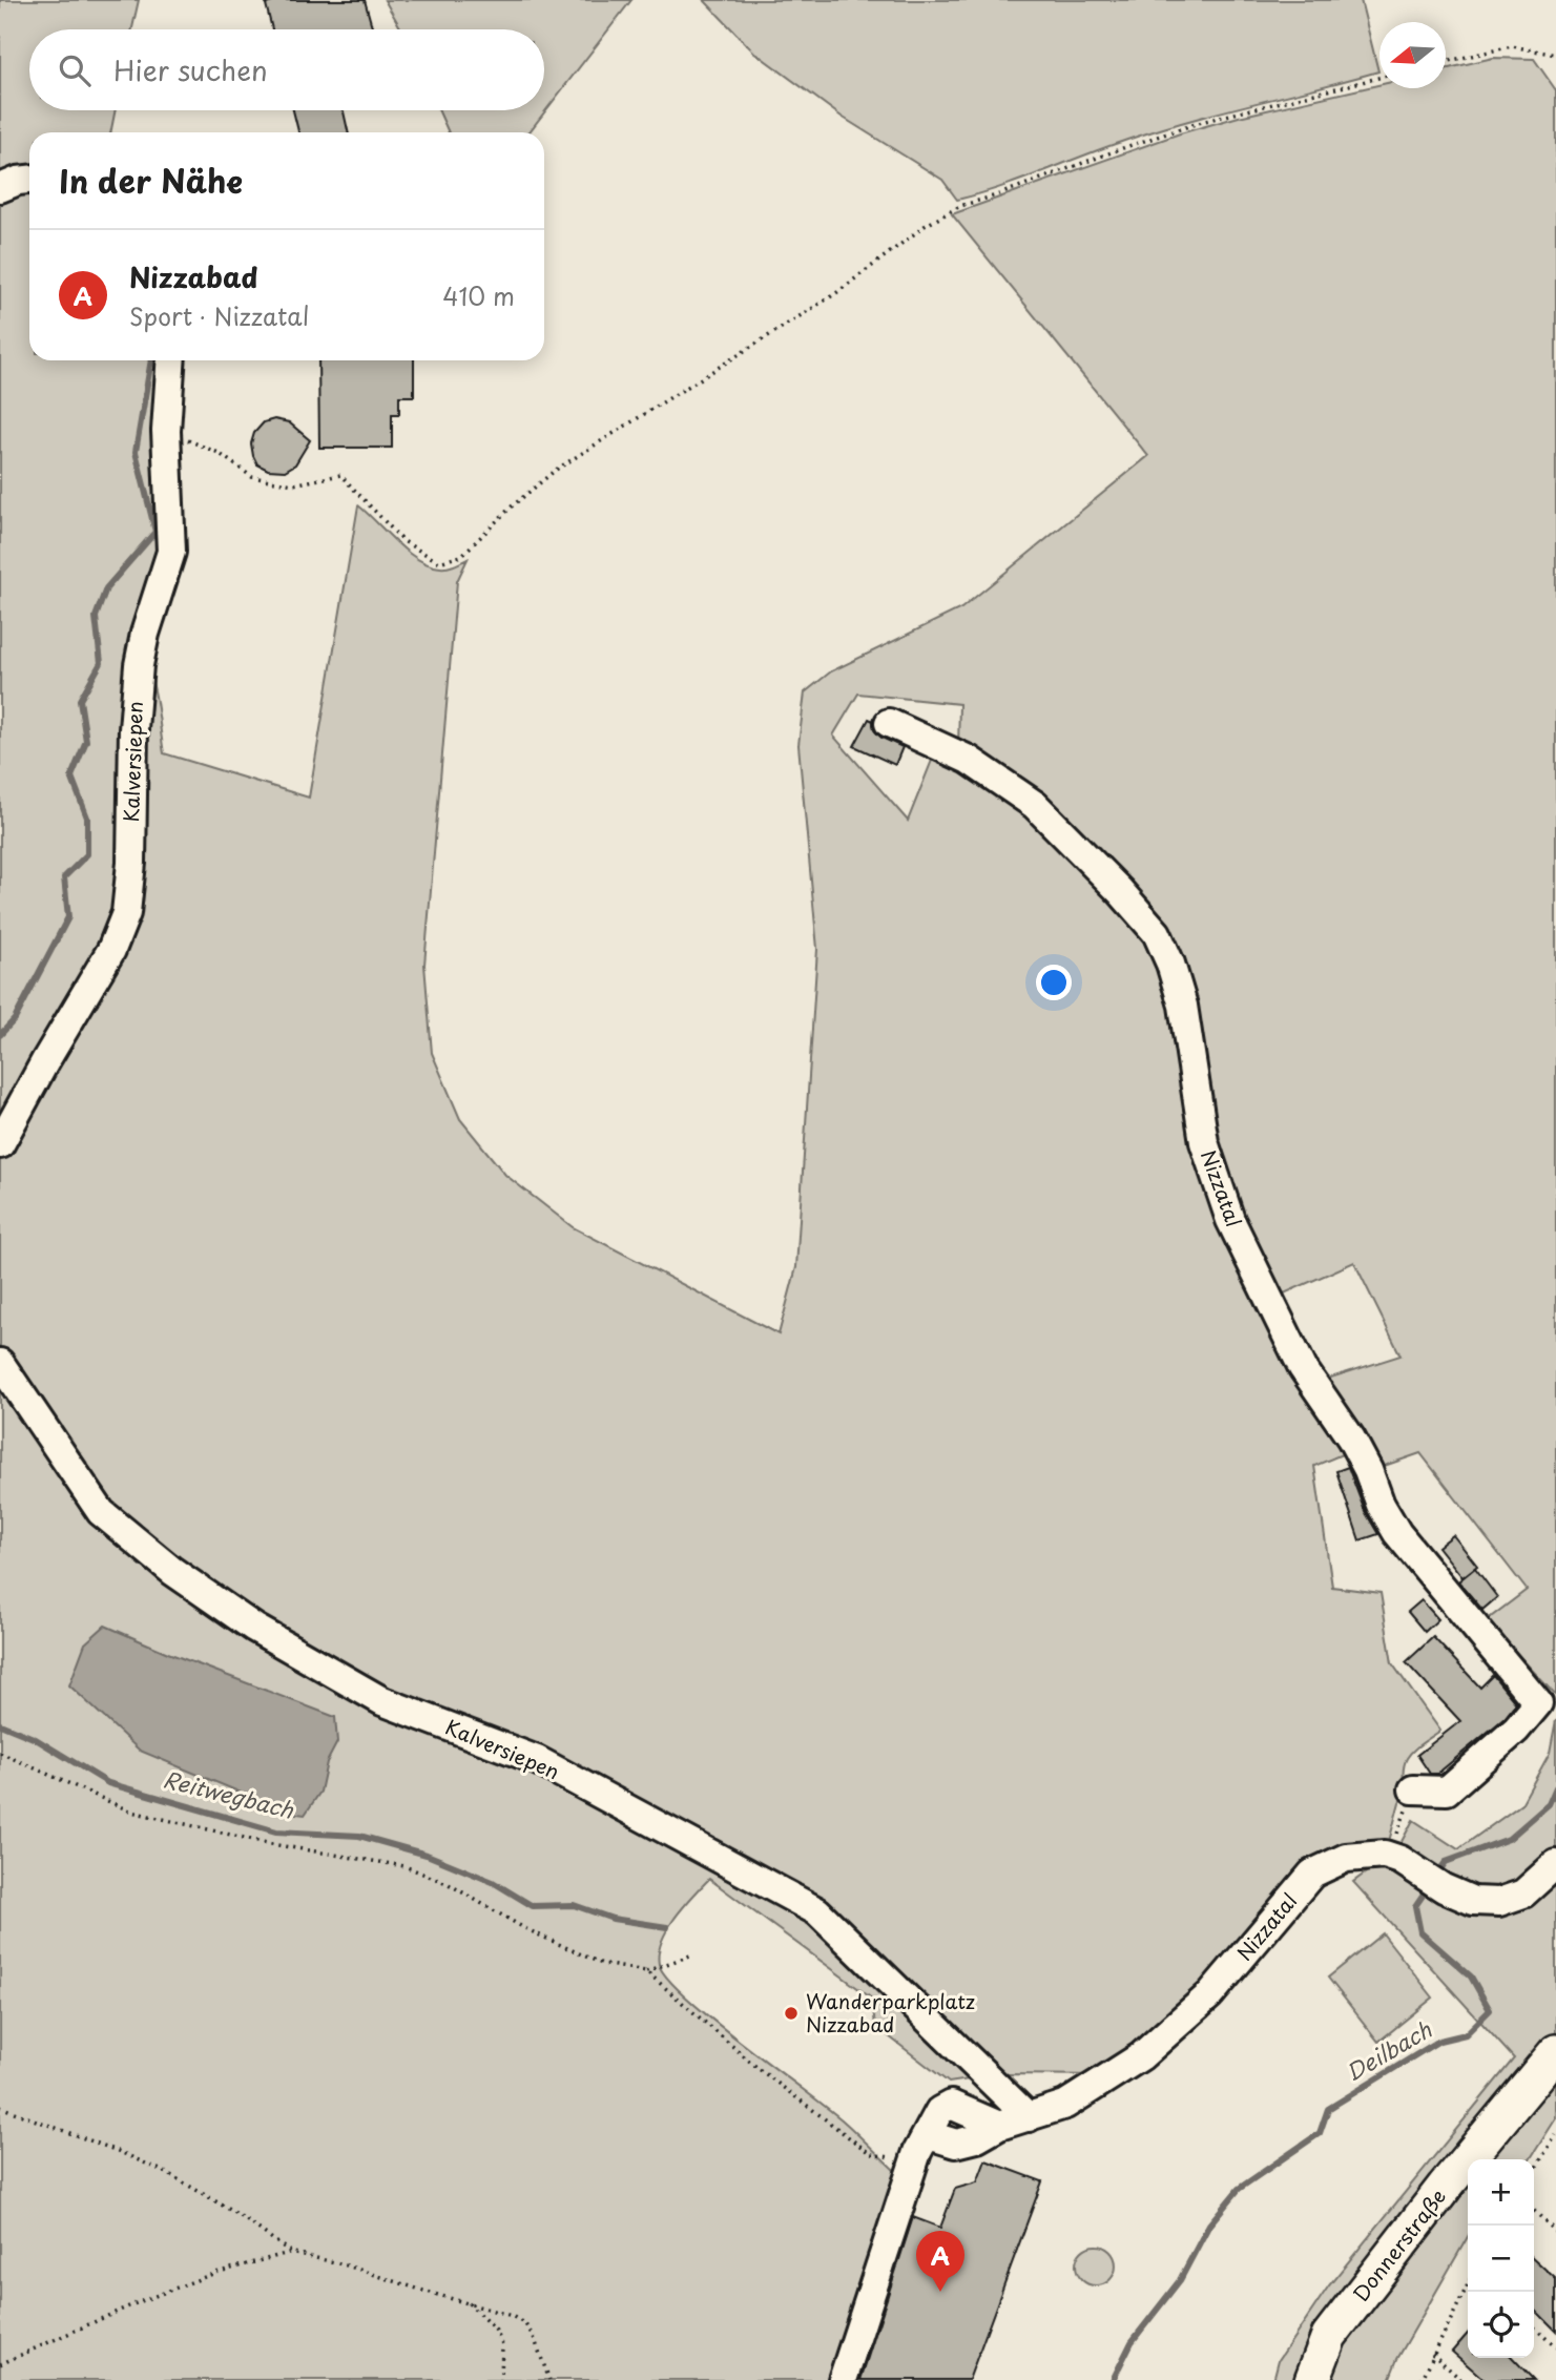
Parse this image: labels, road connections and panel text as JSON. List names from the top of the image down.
{
  "streets": {
    "main road": ["Donnerstraße"],
    "street": ["Kalversiepen", "Nizzatal"]
  },
  "crossings": [
    ["Kalversiepen", "Nizzatal"]
  ],
  "water": ["Reitwegbach", "Deilbach"],
  "places": ["Wanderparkplatz Nizzabad"],
  "north": "left",
  "page": {
    "search": "Hier suchen",
    "heading": "In der Nähe",
    "list": [
      {
        "mark": "A",
        "name": "Nizzabad",
        "note": "Sport · Nizzatal",
        "value": "410 m"
      }
    ],
    "map_buttons": ["+", "−"],
    "pins": "A"
  }
}
